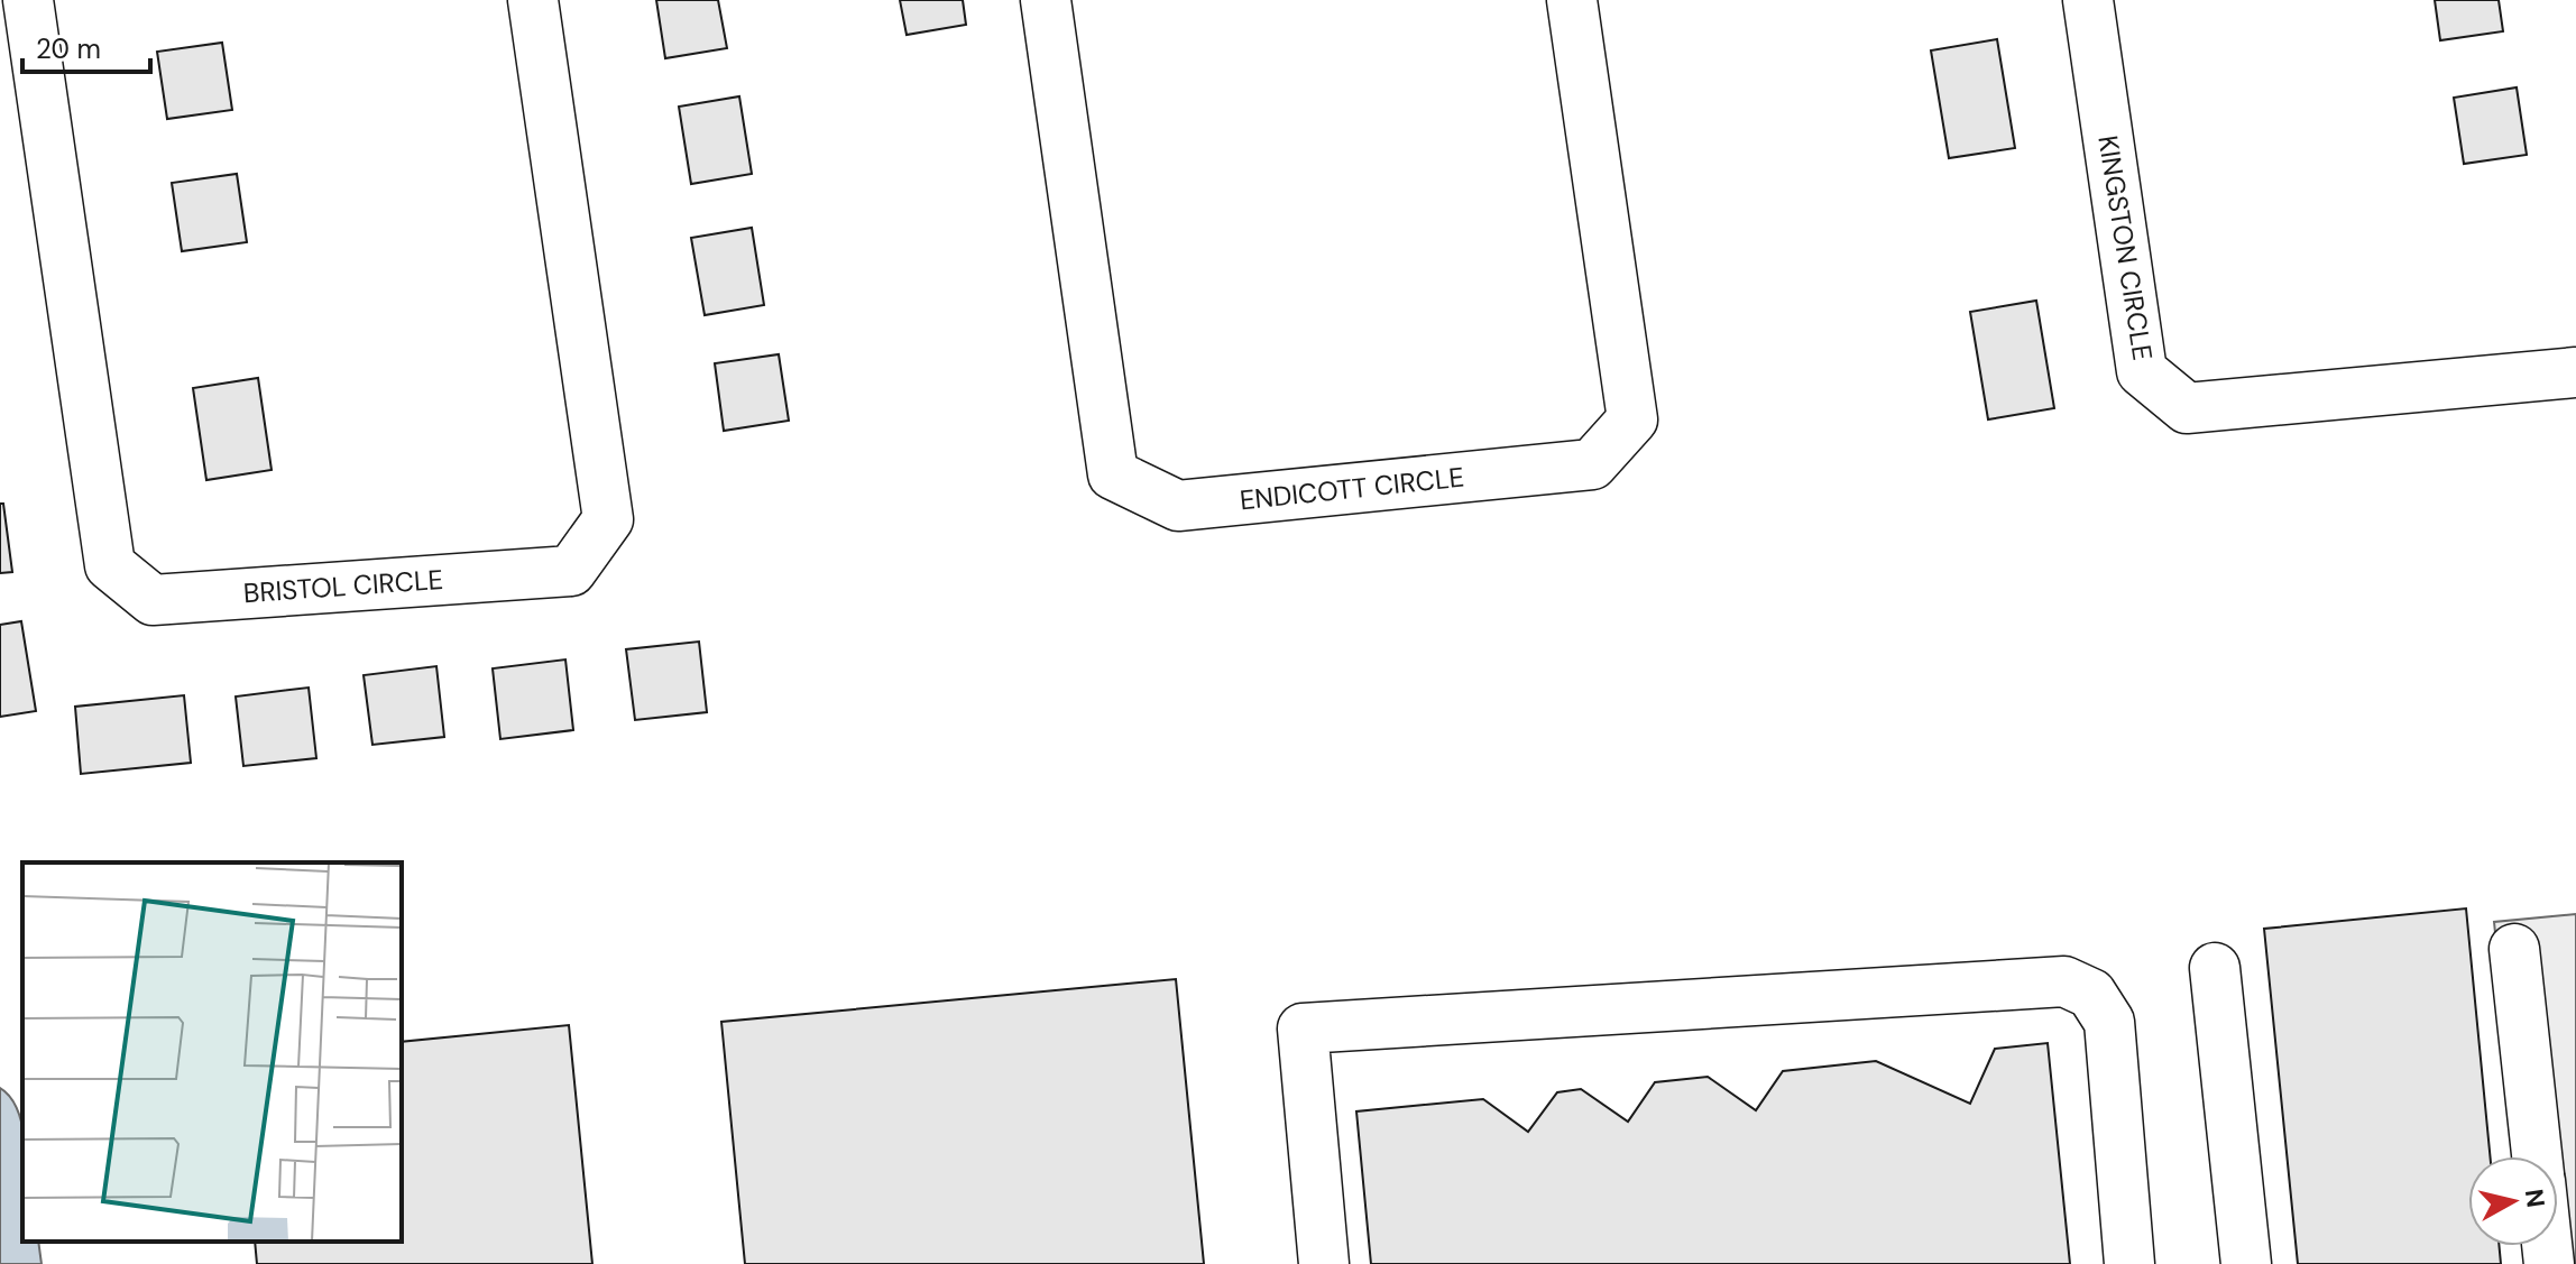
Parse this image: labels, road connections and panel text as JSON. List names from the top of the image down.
{
  "streets": {
    "street": ["KINGSTON CIRCLE", "ENDICOTT CIRCLE", "BRISTOL CIRCLE"]
  },
  "scale_bar": "20 m",
  "north": "right"
}
